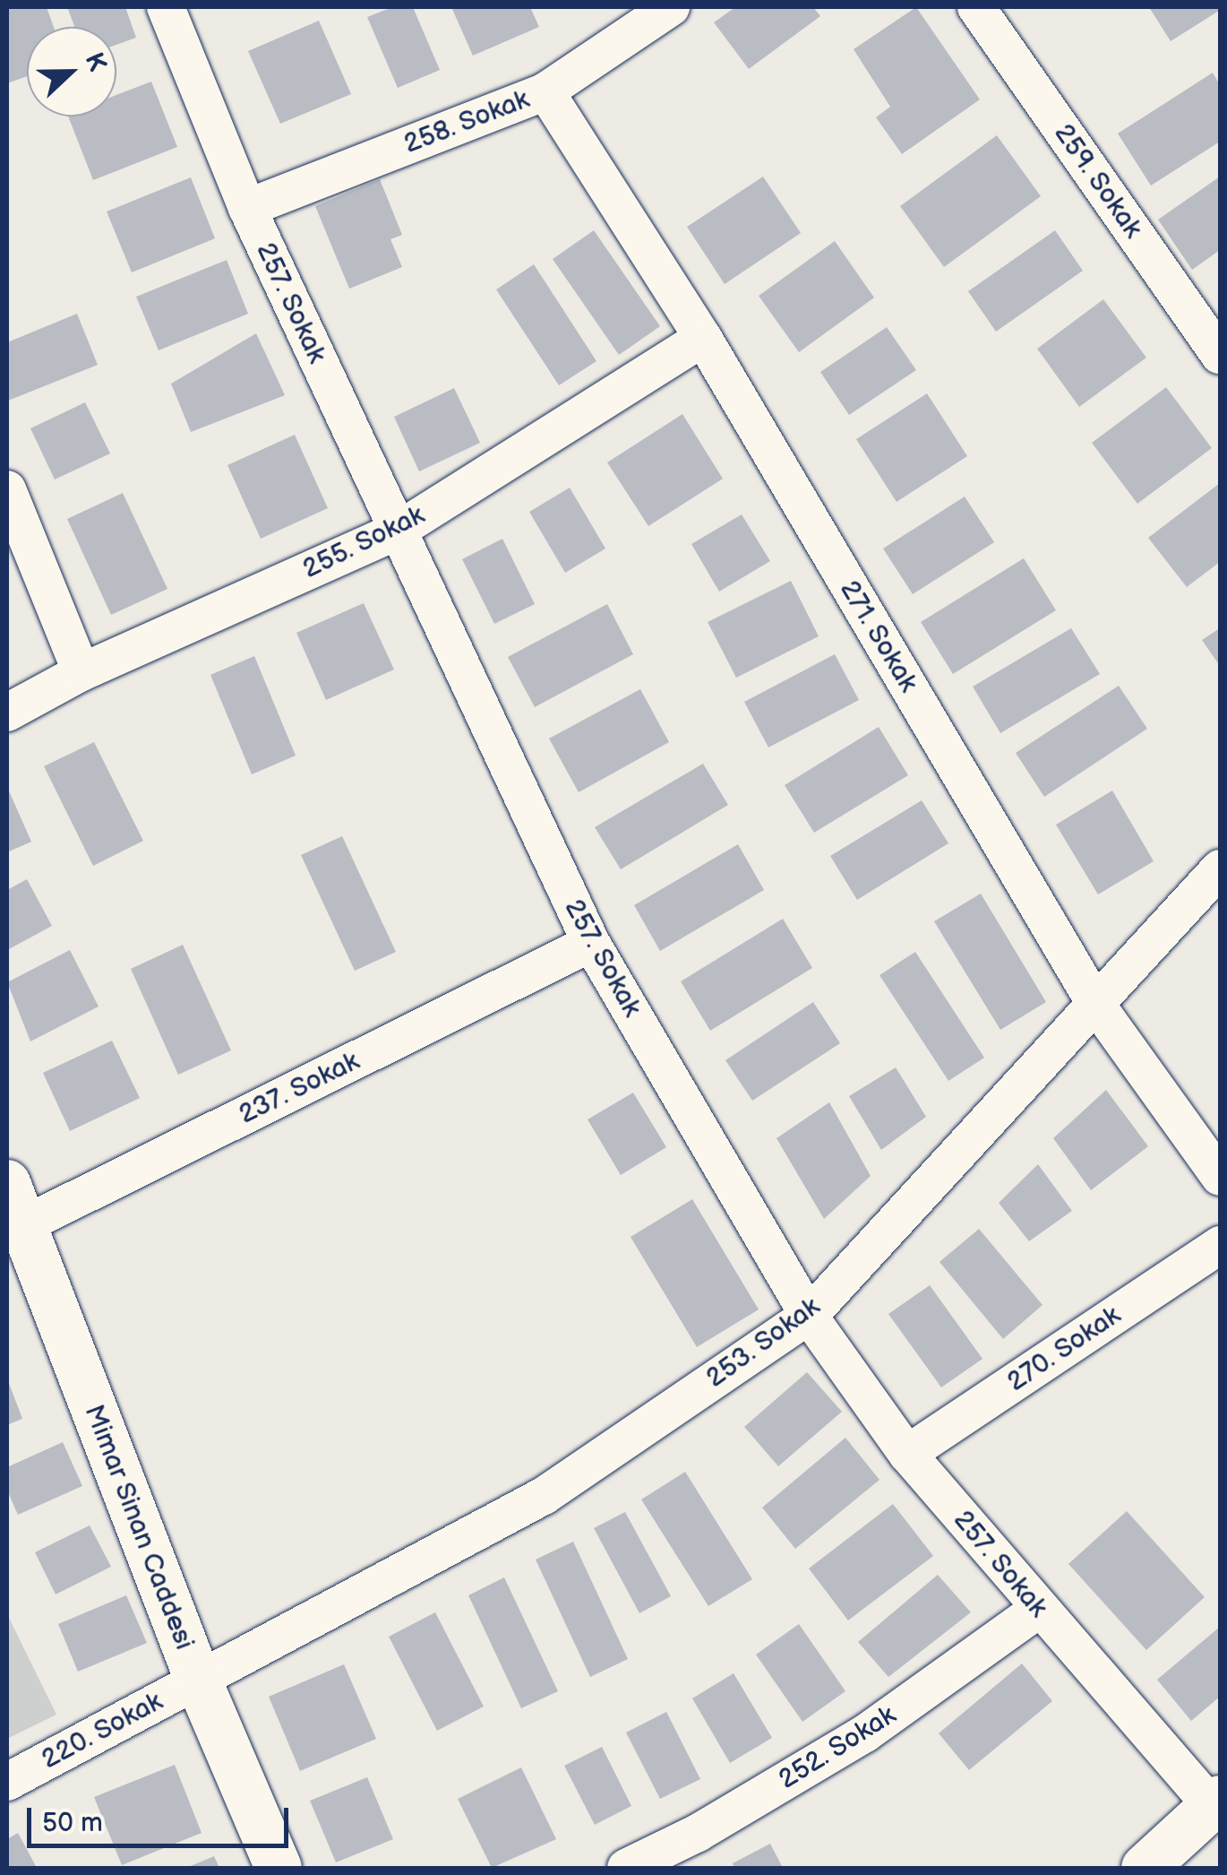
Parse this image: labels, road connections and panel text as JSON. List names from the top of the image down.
{
  "streets": {
    "main road": ["Mimar Sinan Caddesi"],
    "street": [
      "258. Sokak",
      "259. Sokak",
      "257. Sokak",
      "255. Sokak",
      "271. Sokak",
      "237. Sokak",
      "253. Sokak",
      "270. Sokak",
      "220. Sokak",
      "252. Sokak"
    ]
  },
  "crossings": [
    ["258. Sokak", "257. Sokak"],
    ["258. Sokak", "271. Sokak"],
    ["257. Sokak", "255. Sokak"],
    ["257. Sokak", "237. Sokak"],
    ["257. Sokak", "253. Sokak"],
    ["257. Sokak", "270. Sokak"],
    ["257. Sokak", "252. Sokak"],
    ["255. Sokak", "271. Sokak"],
    ["271. Sokak", "253. Sokak"],
    ["237. Sokak", "Mimar Sinan Caddesi"],
    ["253. Sokak", "Mimar Sinan Caddesi"],
    ["253. Sokak", "220. Sokak"],
    ["Mimar Sinan Caddesi", "220. Sokak"]
  ],
  "scale_bar": "50 m",
  "north": "right"
}
